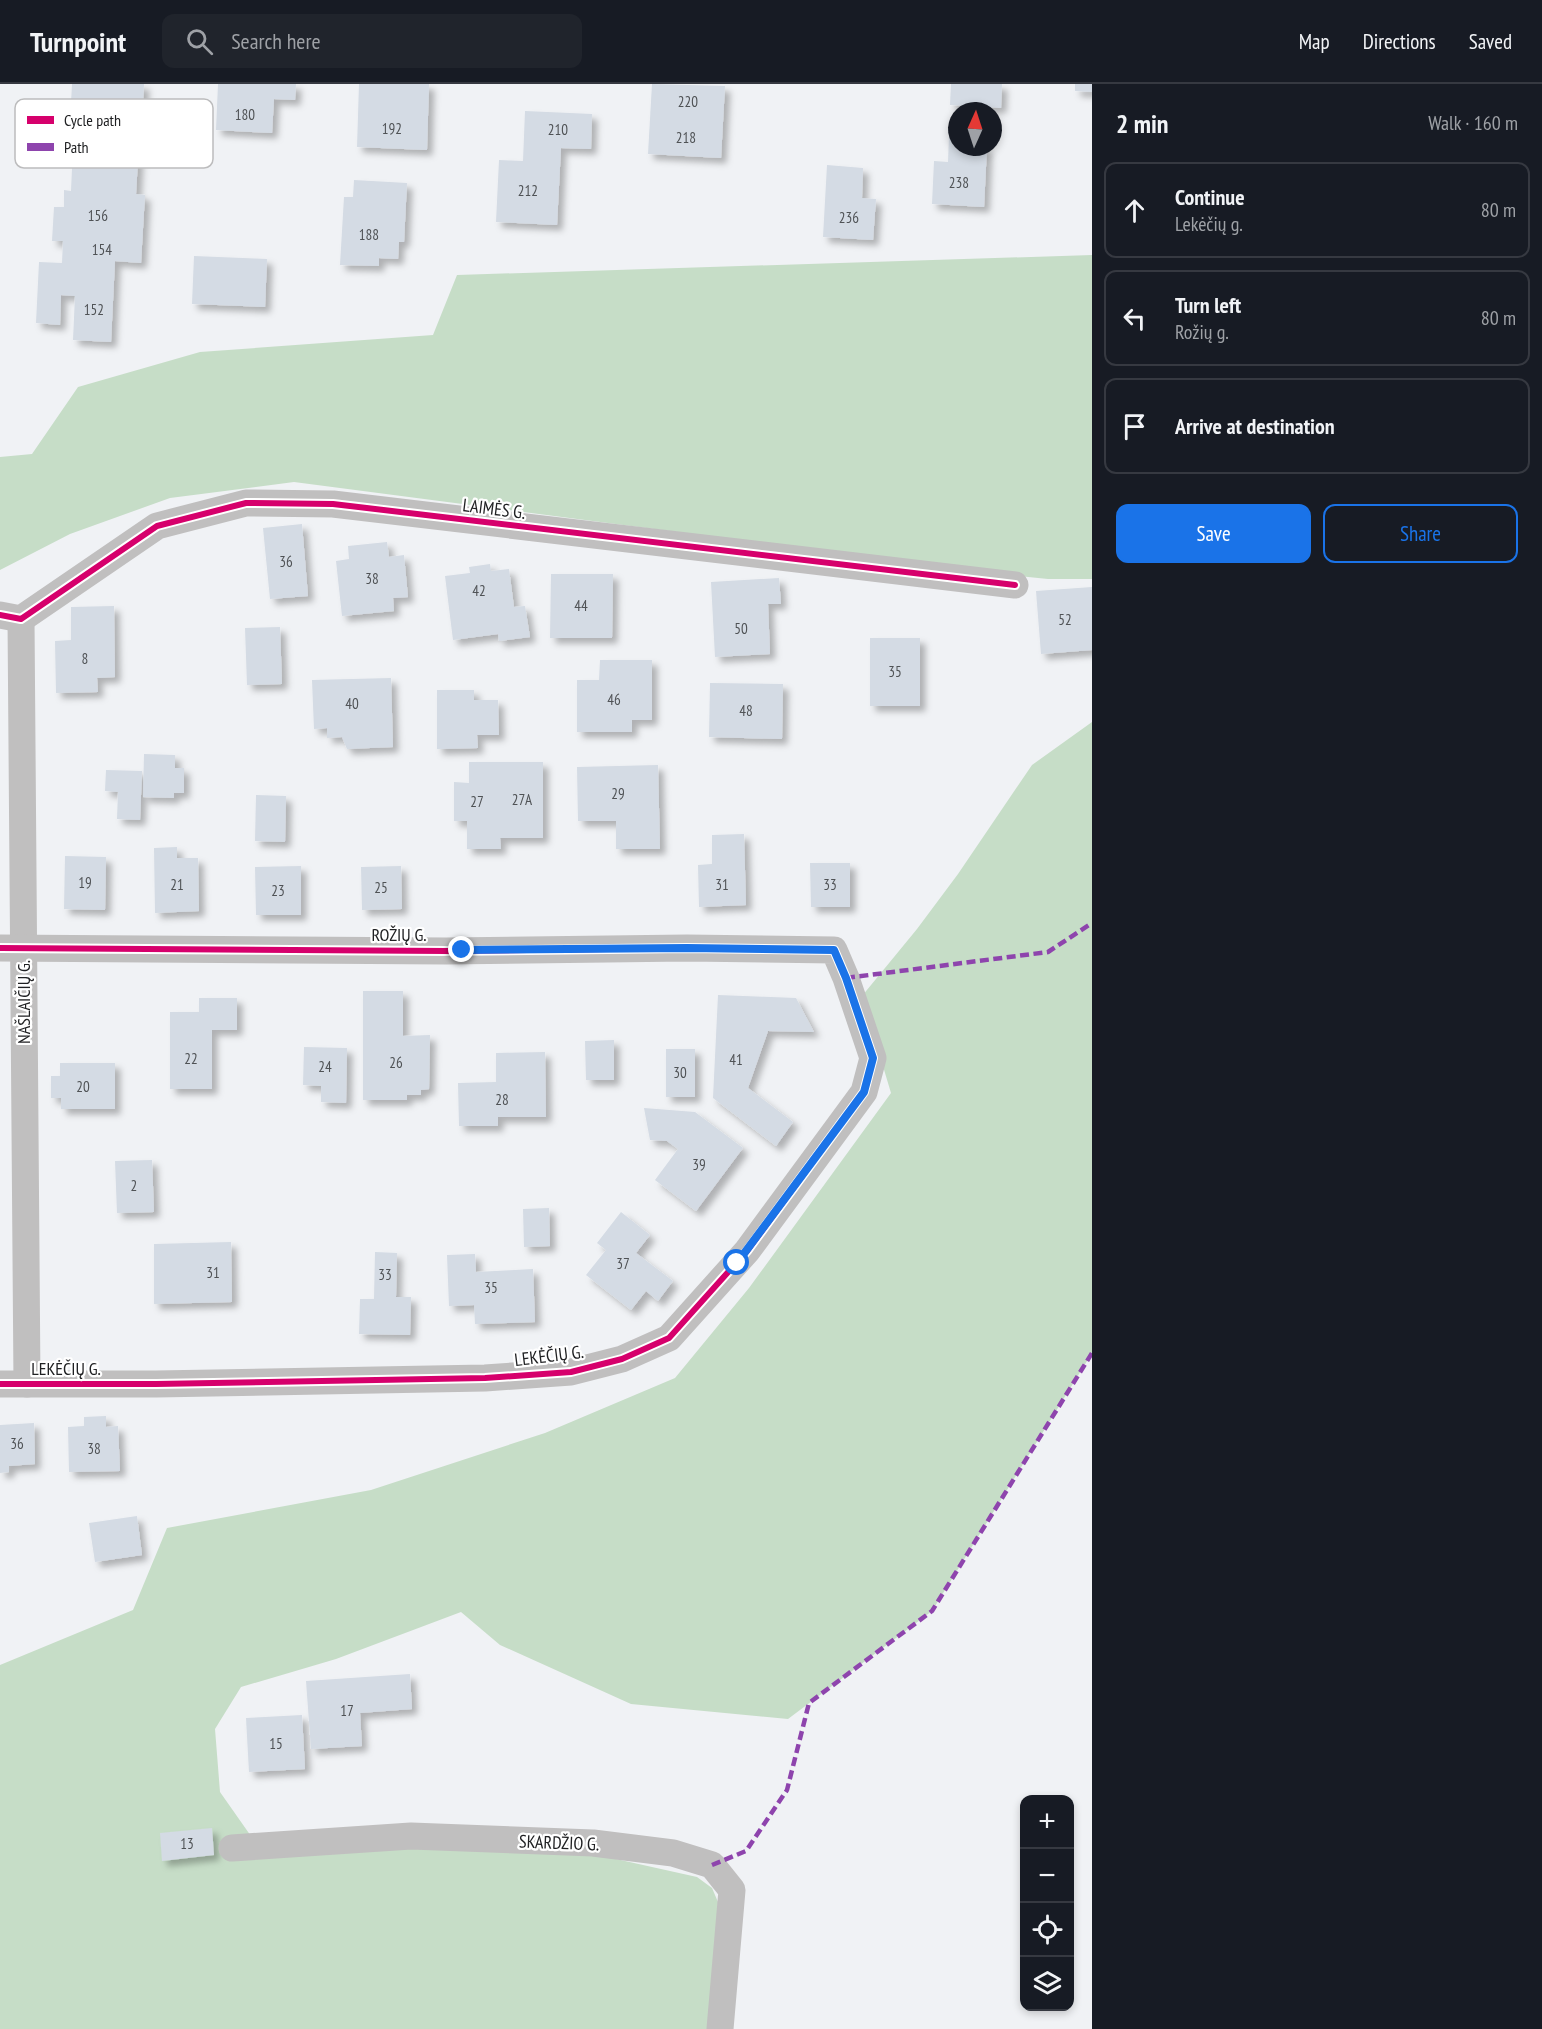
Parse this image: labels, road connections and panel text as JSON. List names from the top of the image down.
{
  "streets": {
    "street": [
      "LAIMĖS G.",
      "ROŽIŲ G.",
      "NAŠLAIČIŲ G.",
      "LEKĖČIŲ G.",
      "SKARDŽIO G."
    ]
  },
  "crossings": [
    ["LAIMĖS G.", "NAŠLAIČIŲ G."],
    ["ROŽIŲ G.", "NAŠLAIČIŲ G."],
    ["ROŽIŲ G.", "LEKĖČIŲ G."],
    ["NAŠLAIČIŲ G.", "LEKĖČIŲ G."]
  ],
  "house_numbers": [
    "220",
    "180",
    "192",
    "210",
    "218",
    "238",
    "212",
    "156",
    "236",
    "188",
    "154",
    "152",
    "36",
    "38",
    "42",
    "44",
    "52",
    "50",
    "8",
    "35",
    "46",
    "40",
    "48",
    "29",
    "27A",
    "27",
    "19",
    "21",
    "31",
    "33",
    "25",
    "23",
    "22",
    "41",
    "26",
    "24",
    "30",
    "20",
    "28",
    "39",
    "2",
    "37",
    "31",
    "33",
    "35",
    "36",
    "38",
    "17",
    "15",
    "13"
  ],
  "legend": ["Cycle path", "Path"],
  "north": "top",
  "page": {
    "header": "Turnpoint",
    "search": "Search here",
    "nav": ["Map", "Directions", "Saved"],
    "heading": ["2 min", "Walk · 160 m"],
    "list": [
      ["Continue", "Lekėčių g.", "80 m"],
      ["Turn left", "Rožių g.", "80 m"],
      "Arrive at destination"
    ],
    "buttons": ["Save", "Share"],
    "map_buttons": ["+", "−"]
  }
}
